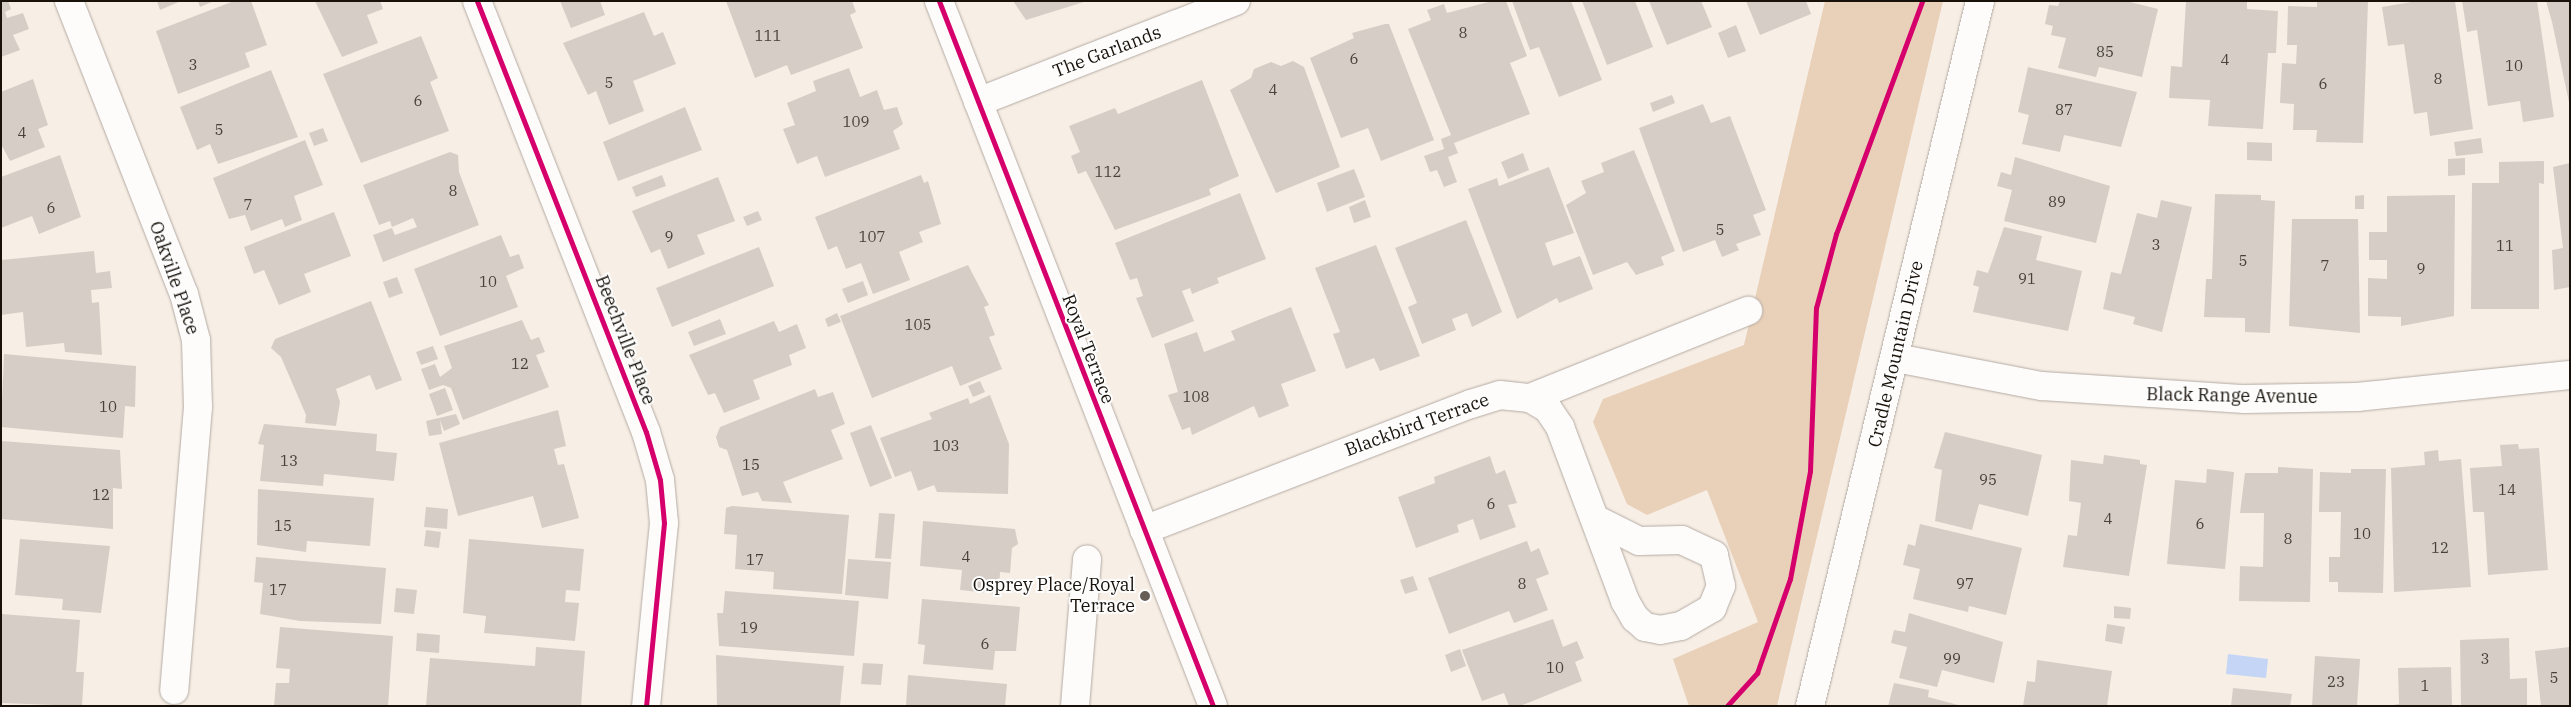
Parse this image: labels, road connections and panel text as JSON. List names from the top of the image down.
{
  "streets": {
    "street": [
      "The Garlands",
      "Oakville Place",
      "Beechville Place",
      "Royal Terrace",
      "Cradle Mountain Drive",
      "Black Range Avenue",
      "Blackbird Terrace"
    ]
  },
  "crossings": [
    ["The Garlands", "Royal Terrace"],
    ["Royal Terrace", "Blackbird Terrace"],
    ["Cradle Mountain Drive", "Black Range Avenue"]
  ],
  "places": ["Osprey Place/Royal Terrace"],
  "house_numbers": [
    "8",
    "111",
    "85",
    "6",
    "4",
    "3",
    "10",
    "8",
    "5",
    "6",
    "4",
    "6",
    "87",
    "109",
    "5",
    "4",
    "112",
    "8",
    "89",
    "7",
    "6",
    "5",
    "9",
    "107",
    "3",
    "11",
    "5",
    "7",
    "9",
    "91",
    "10",
    "105",
    "12",
    "108",
    "10",
    "103",
    "13",
    "15",
    "95",
    "14",
    "12",
    "6",
    "4",
    "6",
    "15",
    "10",
    "8",
    "12",
    "4",
    "17",
    "8",
    "97",
    "17",
    "19",
    "6",
    "99",
    "3",
    "10",
    "5",
    "23",
    "1"
  ]
}
